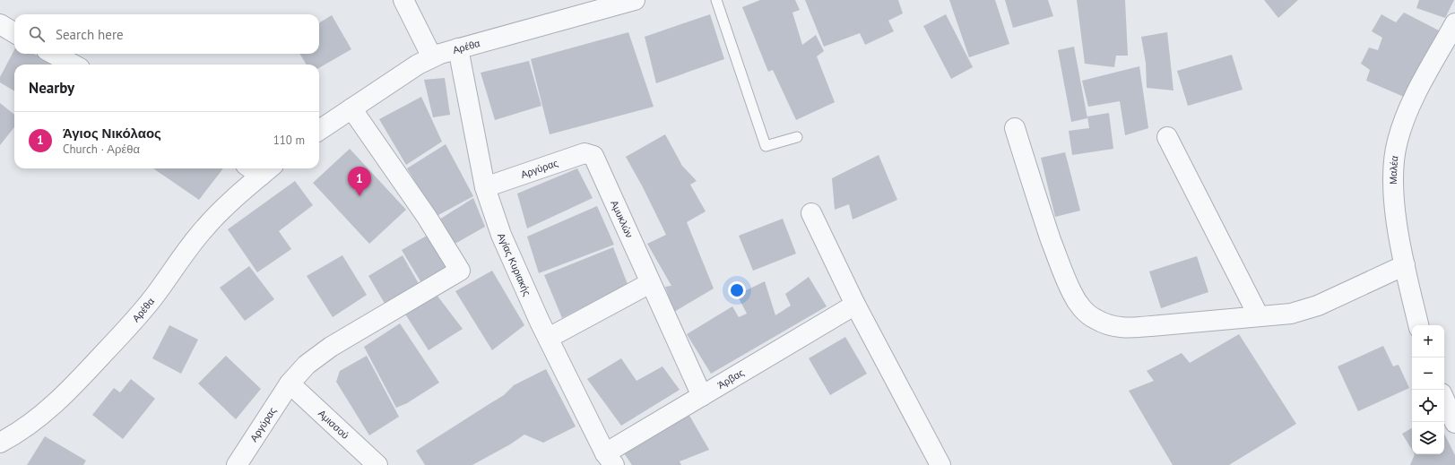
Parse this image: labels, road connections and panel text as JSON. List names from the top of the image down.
{
  "streets": {
    "street": [
      "Αρέθα",
      "Αργύρας",
      "Μαλέα",
      "Αμυκλών",
      "Αγίας Κυριακής",
      "Άρβας",
      "Αμισσού"
    ]
  },
  "crossings": [
    ["Αρέθα", "Αργύρας"],
    ["Αρέθα", "Αγίας Κυριακής"],
    ["Αργύρας", "Αμυκλών"],
    ["Αργύρας", "Αγίας Κυριακής"],
    ["Αργύρας", "Αμισσού"],
    ["Αμυκλών", "Άρβας"],
    ["Αγίας Κυριακής", "Άρβας"]
  ],
  "page": {
    "search": "Search here",
    "heading": "Nearby",
    "list": [
      {
        "mark": "1",
        "name": "Άγιος Νικόλαος",
        "note": "Church · Αρέθα",
        "value": "110 m"
      }
    ],
    "pins": "1",
    "map_buttons": ["+", "−"]
  }
}
